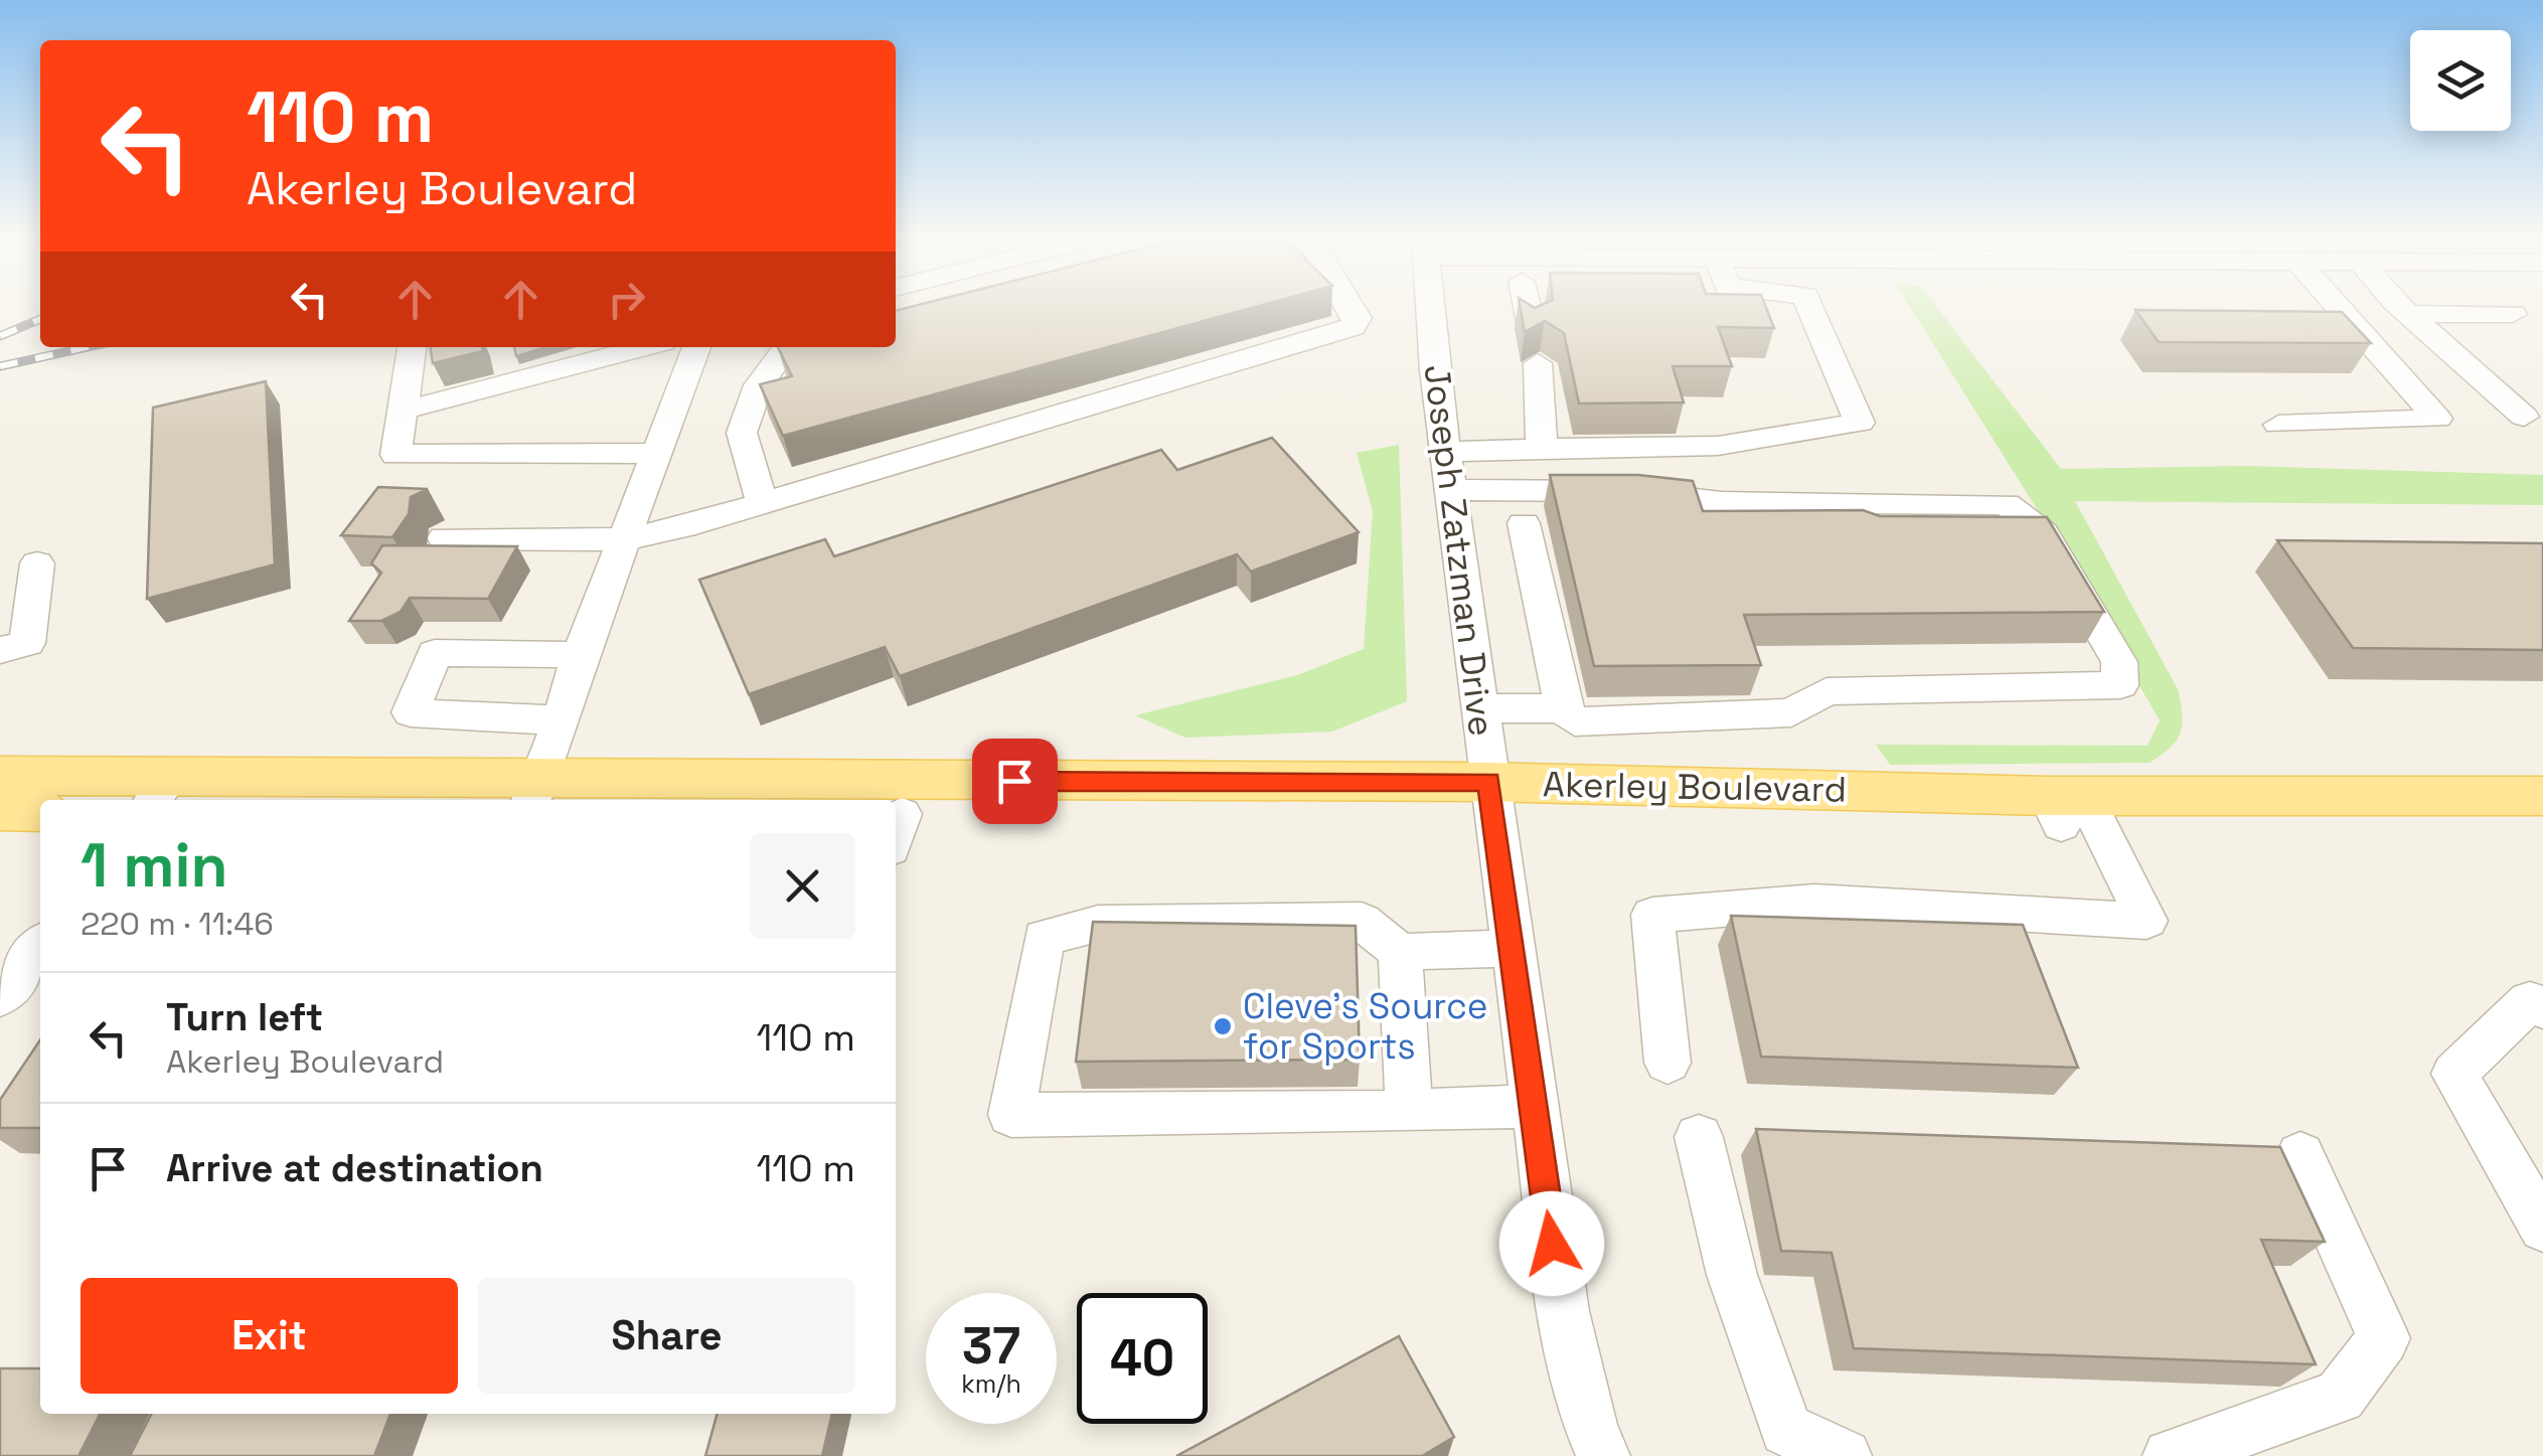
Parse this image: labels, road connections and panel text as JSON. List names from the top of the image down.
{
  "streets": {
    "main road": ["Akerley Boulevard"],
    "street": ["Joseph Zatzman Drive"]
  },
  "crossings": [
    ["Joseph Zatzman Drive", "Akerley Boulevard"]
  ],
  "places": ["Cleve's Source for Sports"],
  "page": {
    "turn": ["110 m", "Akerley Boulevard"],
    "heading": ["1 min", "220 m · 11:46"],
    "list": [
      {
        "name": "Turn left",
        "note": "Akerley Boulevard",
        "value": "110 m"
      },
      {
        "name": "Arrive at destination",
        "value": "110 m"
      }
    ],
    "buttons": ["Exit", "Share"],
    "speed": "37 km/h",
    "limit": "40"
  }
}
